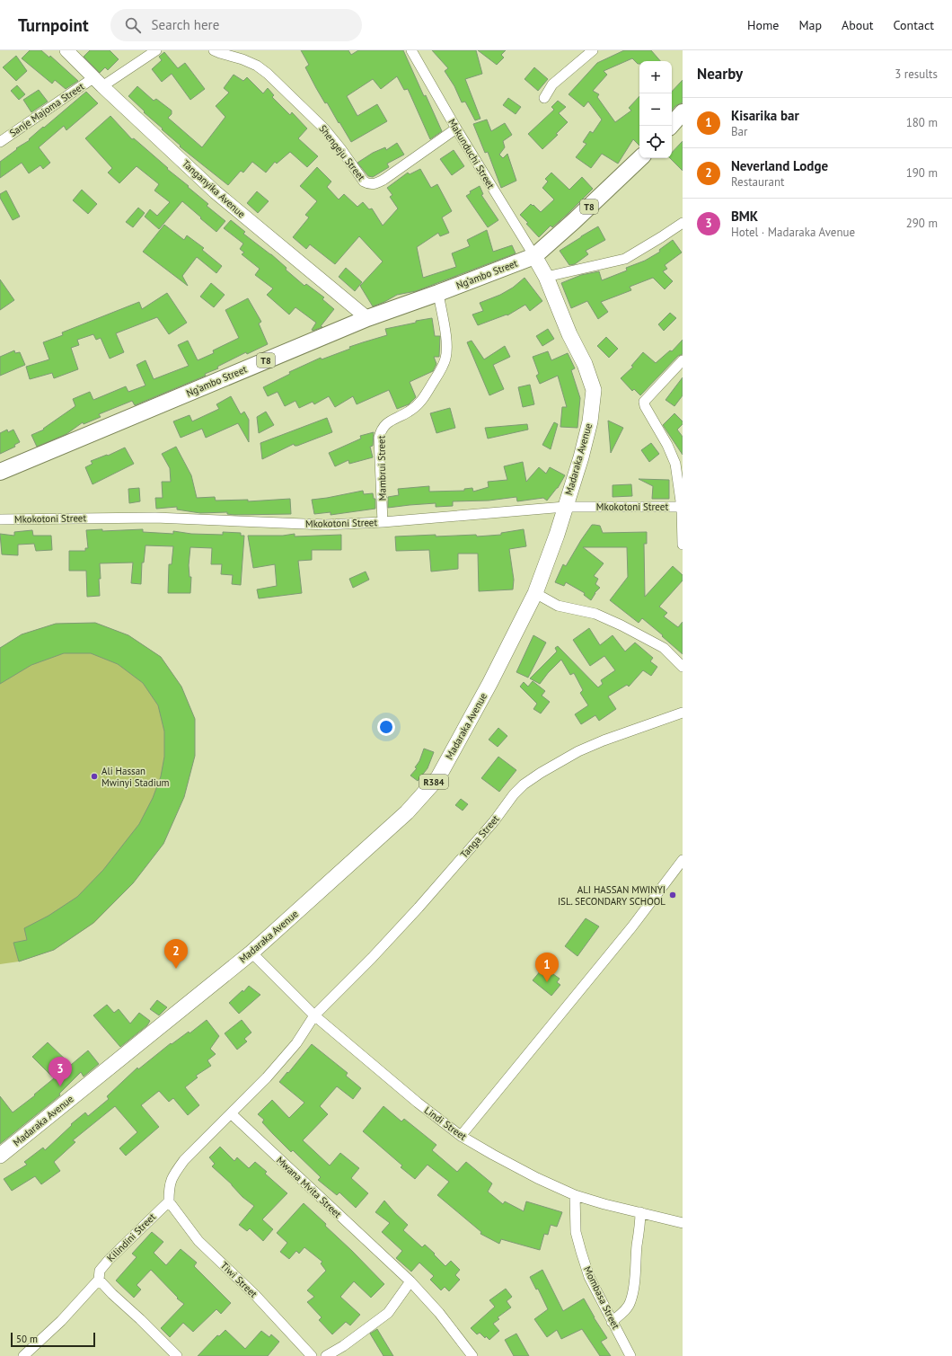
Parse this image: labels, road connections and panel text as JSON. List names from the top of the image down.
{
  "streets": {
    "highway": ["T8", "Ng’ambo Street"],
    "main road": ["Tanganyika Avenue", "Madaraka Avenue", "R384"],
    "street": [
      "Sanje Majoma Street",
      "Shengeju Street",
      "Makunduchi Street",
      "Mambrui Street",
      "Mkokotoni Street",
      "Tanga Street",
      "Lindi Street",
      "Mwana Mvita Street",
      "Kilindini Street",
      "Tiwi Street",
      "Mombasa Street"
    ]
  },
  "crossings": [
    ["Sanje Majoma Street", "Tanganyika Avenue"],
    ["Shengeju Street", "Makunduchi Street"],
    ["Makunduchi Street", "T8"],
    ["Makunduchi Street", "Ng’ambo Street"],
    ["Makunduchi Street", "Madaraka Avenue"],
    ["Tanganyika Avenue", "Ng’ambo Street"],
    ["T8", "Ng’ambo Street"],
    ["T8", "Madaraka Avenue"],
    ["Ng’ambo Street", "Madaraka Avenue"],
    ["Ng’ambo Street", "Mambrui Street"],
    ["Madaraka Avenue", "Mkokotoni Street"],
    ["Madaraka Avenue", "Lindi Street"],
    ["Mambrui Street", "Mkokotoni Street"],
    ["Tanga Street", "Lindi Street"],
    ["Lindi Street", "Mombasa Street"],
    ["Kilindini Street", "Tiwi Street"]
  ],
  "places": ["Ali Hassan Mwinyi Stadium", "ALI HASSAN MWINYI ISL. SECONDARY SCHOOL"],
  "scale_bar": "50 m",
  "page": {
    "header": "Turnpoint",
    "search": "Search here",
    "nav": [
      "Home",
      "Map",
      "About",
      "Contact"
    ],
    "heading": ["Nearby", "3 results"],
    "map_buttons": ["+", "−"],
    "list": [
      {
        "mark": "1",
        "name": "Kisarika bar",
        "note": "Bar",
        "value": "180 m"
      },
      {
        "mark": "2",
        "name": "Neverland Lodge",
        "note": "Restaurant",
        "value": "190 m"
      },
      {
        "mark": "3",
        "name": "BMK",
        "note": "Hotel · Madaraka Avenue",
        "value": "290 m"
      }
    ],
    "pins": ["2", "1", "3"],
    "scale": "50 m"
  }
}
